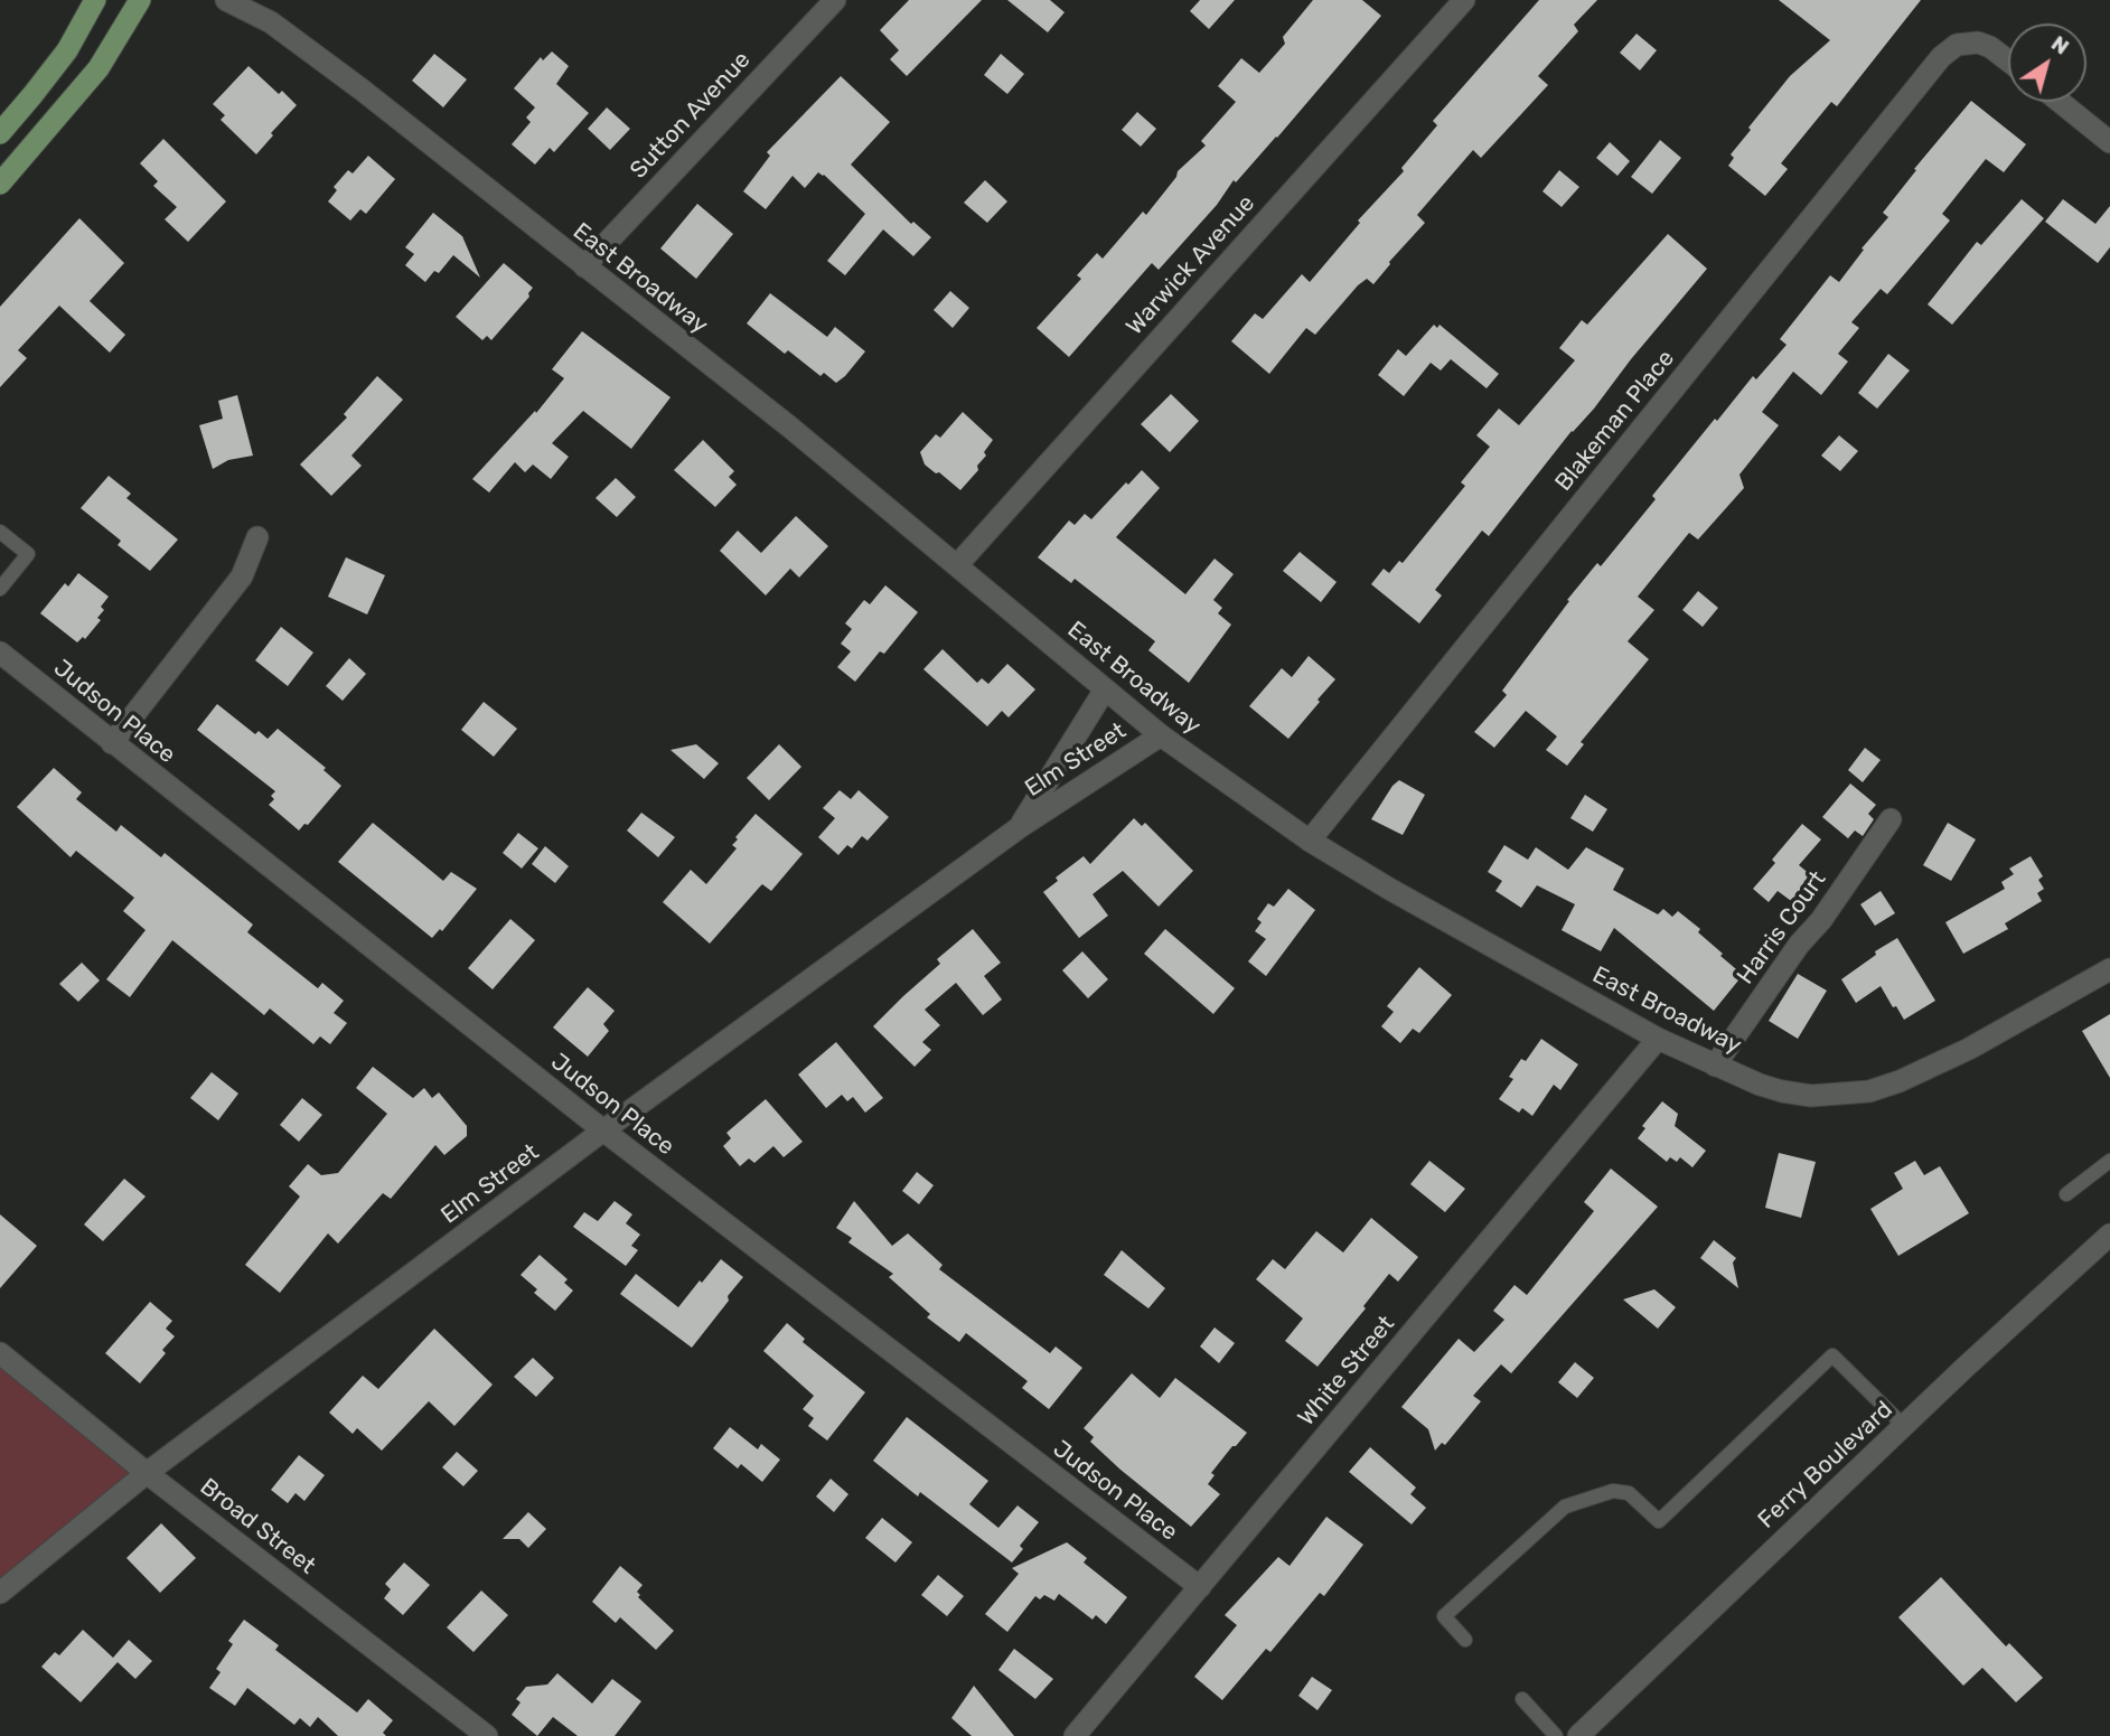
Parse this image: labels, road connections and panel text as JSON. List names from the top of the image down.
{
  "streets": {
    "street": [
      "Sutton Avenue",
      "Warwick Avenue",
      "East Broadway",
      "Blakeman Place",
      "Judson Place",
      "Elm Street",
      "Harris Court",
      "White Street",
      "Ferry Boulevard",
      "Broad Street"
    ]
  },
  "crossings": [
    ["Sutton Avenue", "East Broadway"],
    ["Warwick Avenue", "East Broadway"],
    ["East Broadway", "Blakeman Place"],
    ["East Broadway", "Elm Street"],
    ["East Broadway", "Harris Court"],
    ["East Broadway", "White Street"],
    ["Judson Place", "Elm Street"],
    ["Judson Place", "White Street"],
    ["Elm Street", "Broad Street"]
  ],
  "north": "top right"
}
